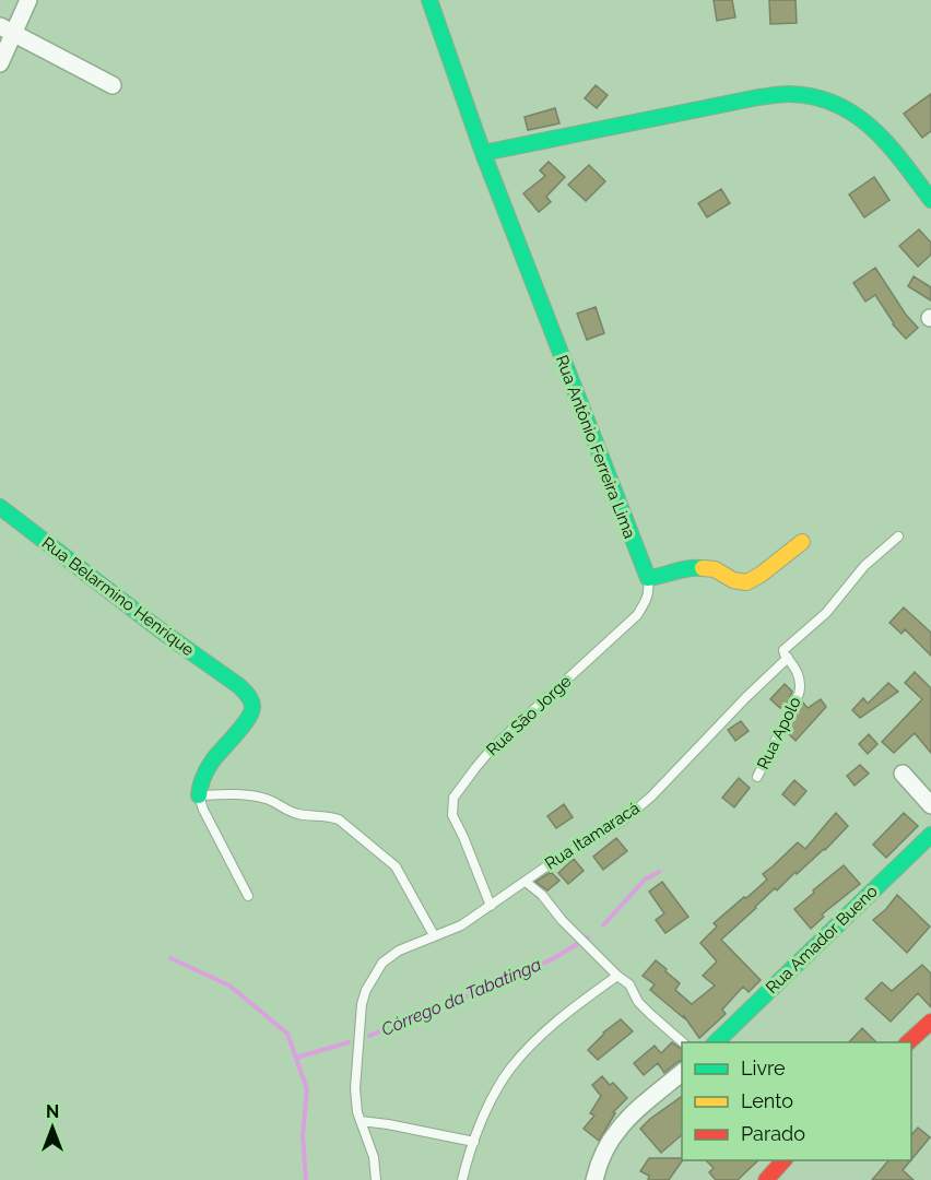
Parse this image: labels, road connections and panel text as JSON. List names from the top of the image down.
{
  "streets": {
    "street": ["Rua Antônio Ferreira Lima", "Rua Belarmino Henrique", "Rua Amador Bueno"],
    "lane": ["Rua São Jorge", "Rua Apolo", "Rua Itamaracá"]
  },
  "crossings": [
    ["Rua Antônio Ferreira Lima", "Rua São Jorge"],
    ["Rua São Jorge", "Rua Itamaracá"],
    ["Rua Apolo", "Rua Itamaracá"]
  ],
  "water": ["Córrego da Tabatinga"],
  "legend": ["Livre", "Lento", "Parado"],
  "north": "top"
}
